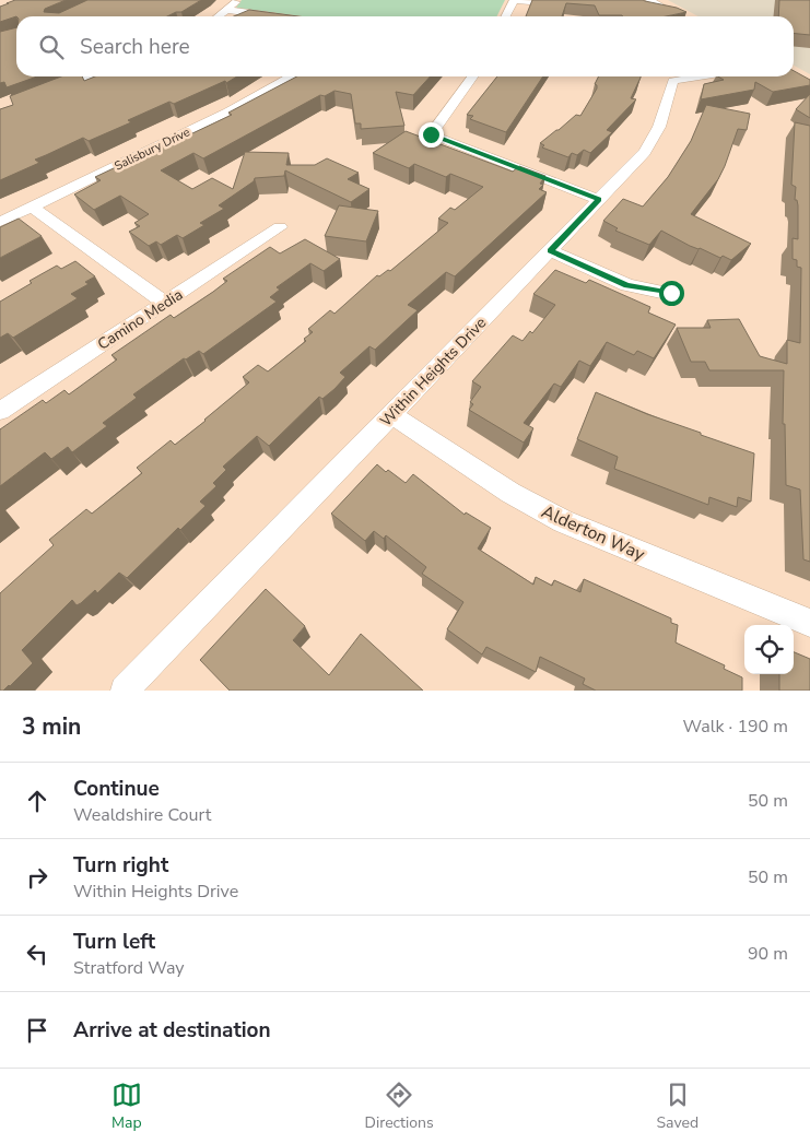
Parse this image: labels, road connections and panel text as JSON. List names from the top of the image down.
{
  "streets": {
    "street": [
      "Salisbury Drive",
      "Camino Media",
      "Within Heights Drive",
      "Alderton Way"
    ]
  },
  "crossings": [
    ["Within Heights Drive", "Alderton Way"]
  ],
  "page": {
    "search": "Search here",
    "heading": ["3 min", "Walk · 190 m"],
    "list": [
      ["Continue", "Wealdshire Court", "50 m"],
      ["Turn right", "Within Heights Drive", "50 m"],
      ["Turn left", "Stratford Way", "90 m"],
      "Arrive at destination"
    ],
    "nav": ["Map", "Directions", "Saved"]
  }
}
